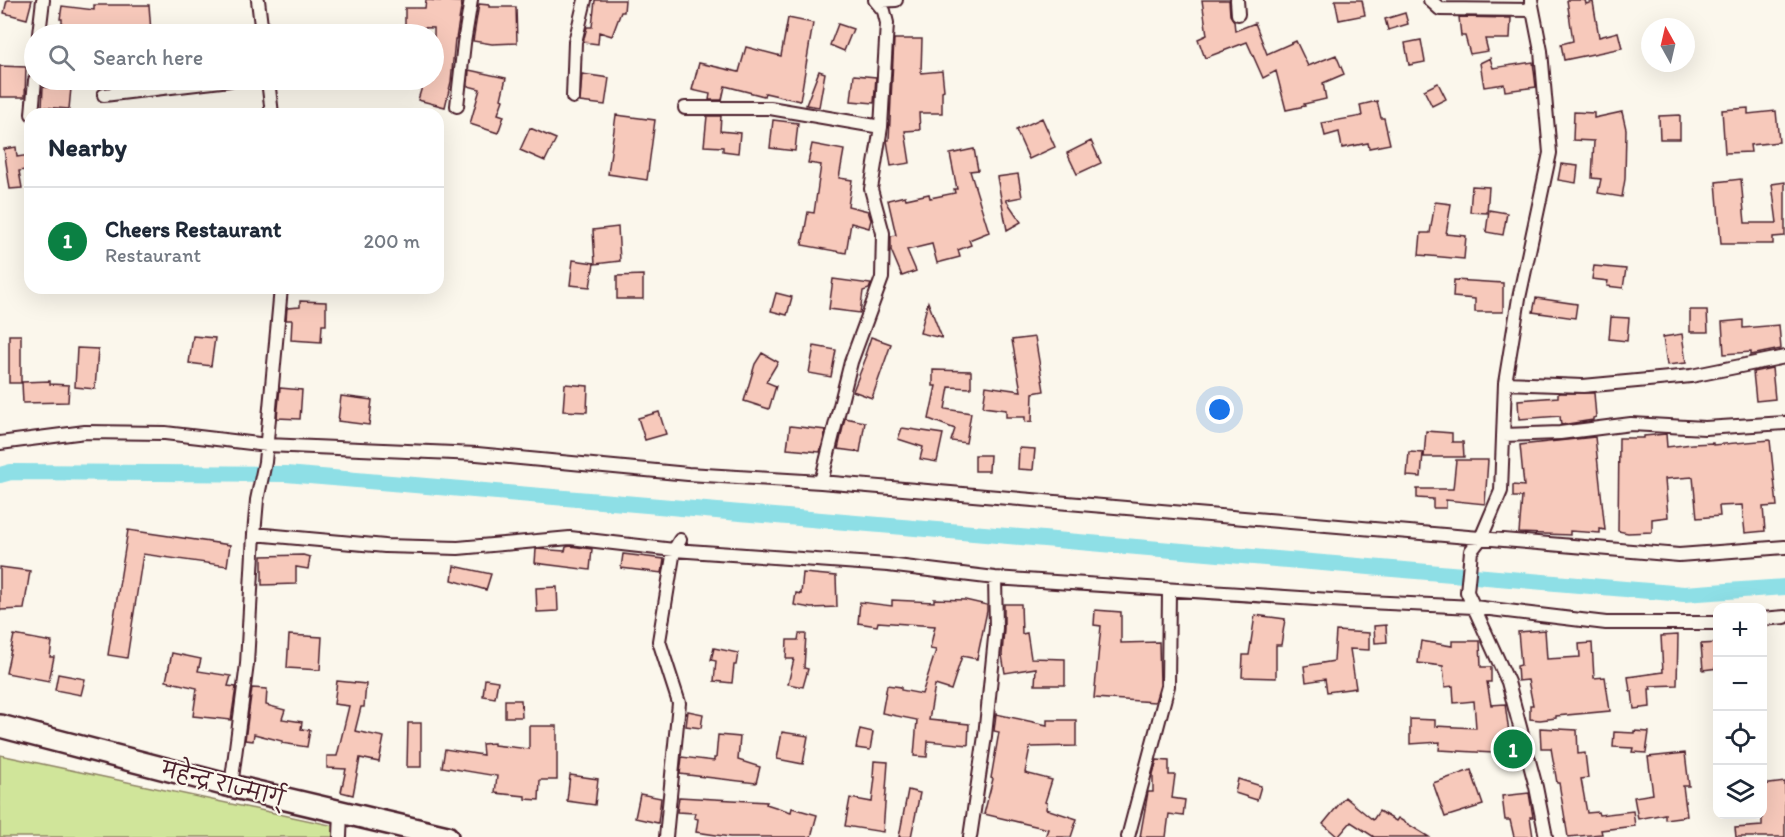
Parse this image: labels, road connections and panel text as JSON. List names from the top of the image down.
{
  "streets": {
    "highway": ["महेन्द्र राज्मार्ग्"]
  },
  "north": "top",
  "page": {
    "search": "Search here",
    "heading": "Nearby",
    "list": [
      {
        "mark": "1",
        "name": "Cheers Restaurant",
        "note": "Restaurant",
        "value": "200 m"
      }
    ],
    "map_buttons": ["+", "−"],
    "pins": "1"
  }
}
